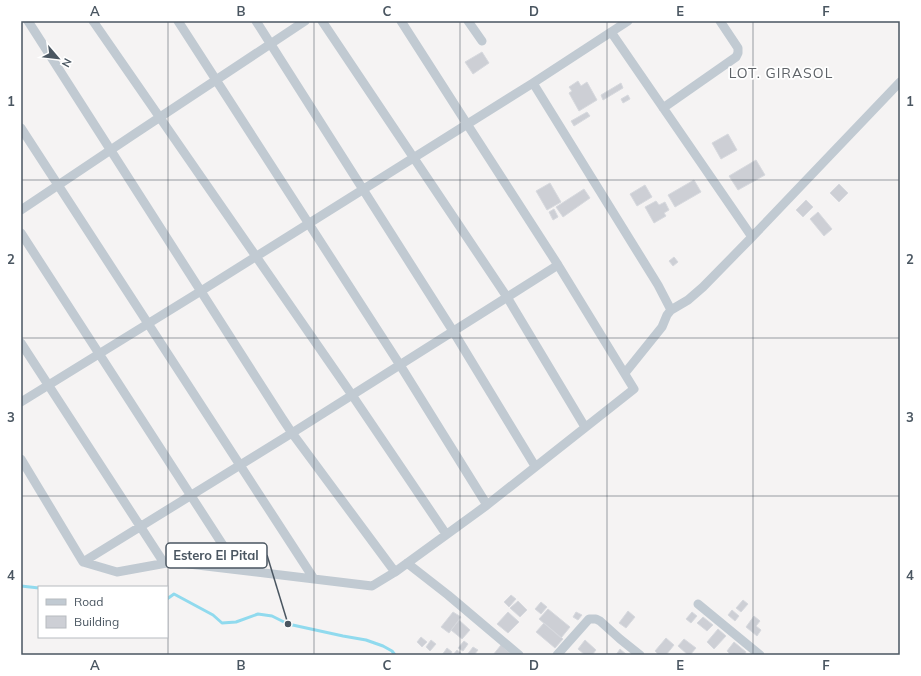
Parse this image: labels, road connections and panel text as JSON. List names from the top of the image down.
{
  "districts": ["LOT. GIRASOL"],
  "places": ["Estero El Pital"],
  "legend": ["Road", "Building"],
  "north": "bottom right",
  "grid": {
    "columns": [
      "A",
      "B",
      "C",
      "D",
      "E",
      "F"
    ],
    "rows": [
      "1",
      "2",
      "3",
      "4"
    ]
  }
}
